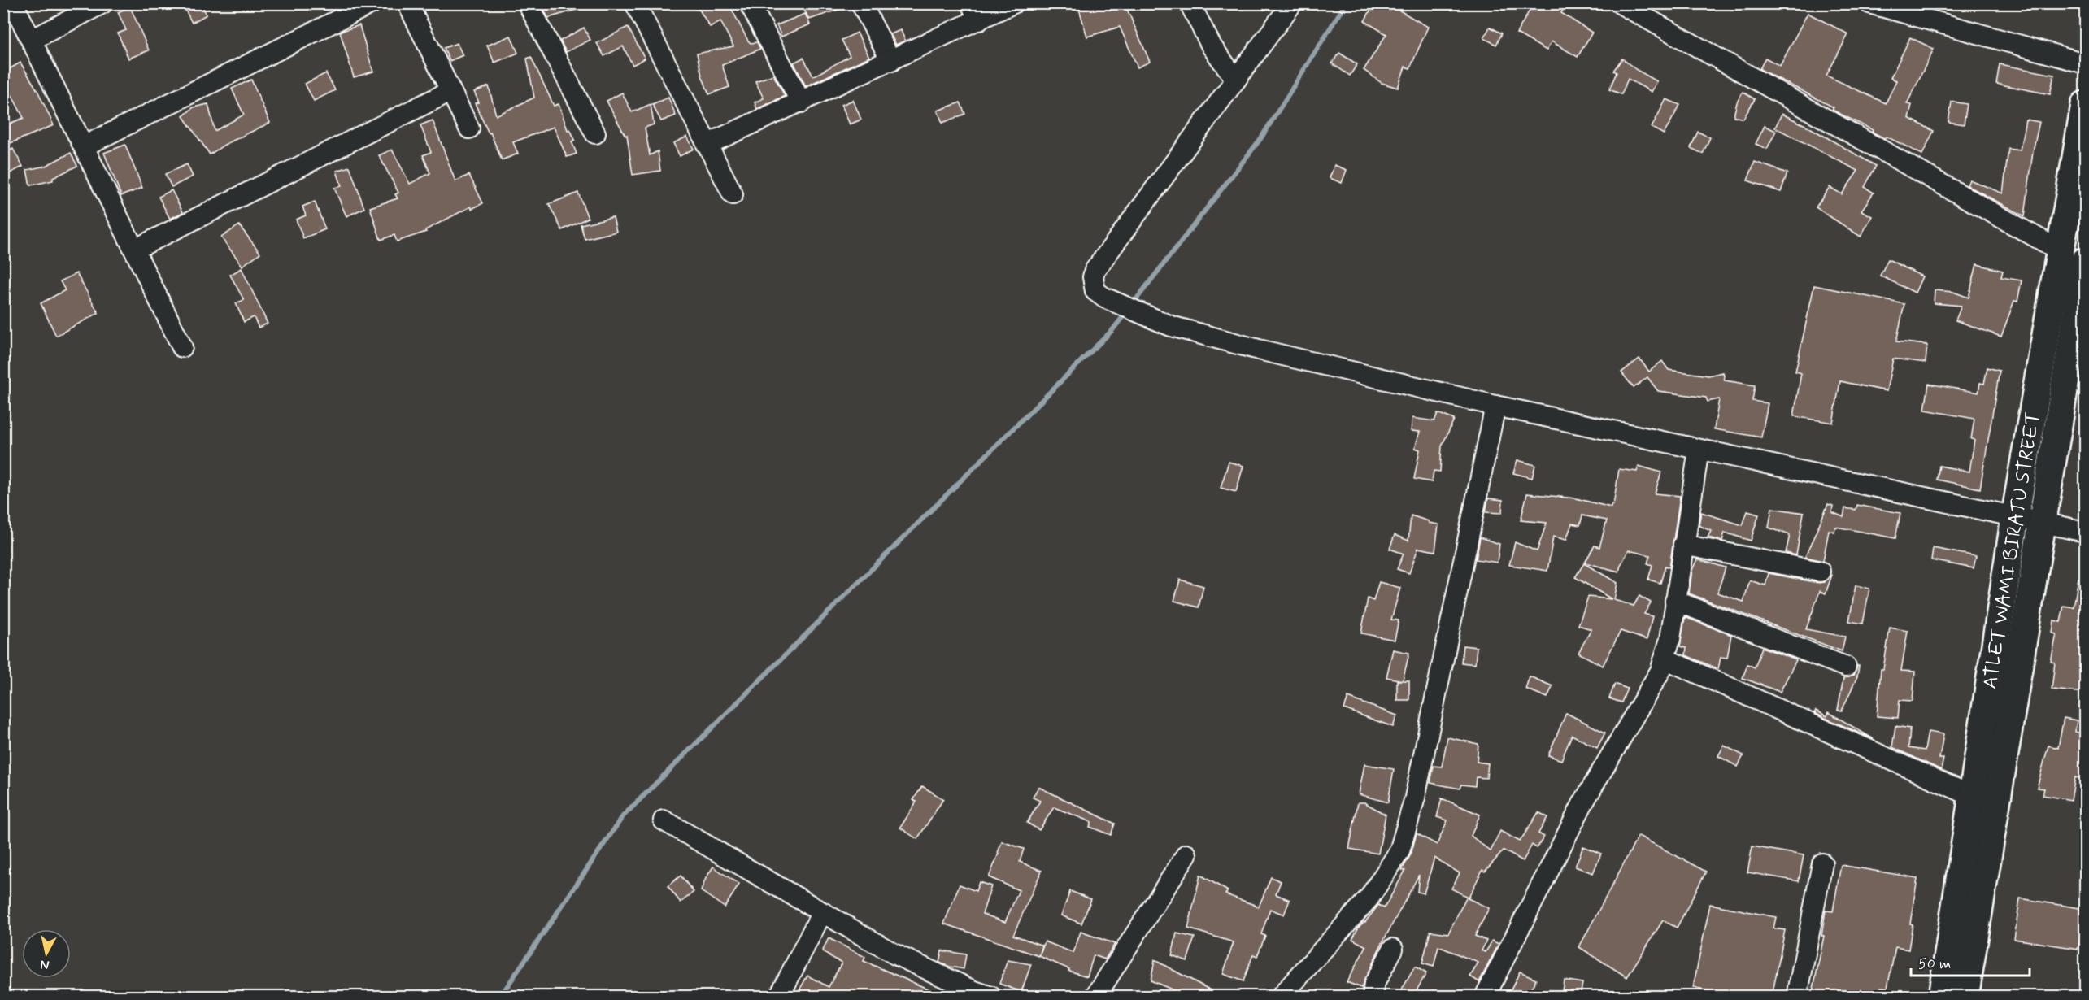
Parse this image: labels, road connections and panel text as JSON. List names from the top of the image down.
{
  "streets": {
    "main road": ["ATLET WAMI BIRATU STREET"]
  },
  "scale_bar": "50 m",
  "north": "bottom"
}
